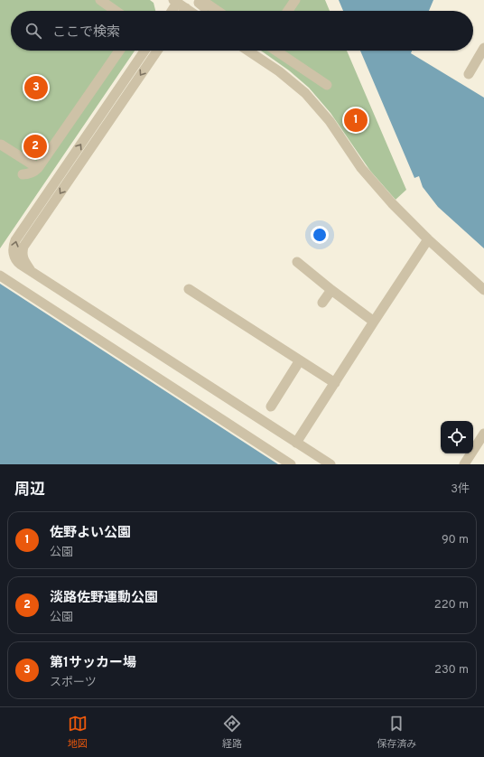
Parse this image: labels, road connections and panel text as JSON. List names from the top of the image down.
{
  "page": {
    "search": "ここで検索",
    "pins": ["3", "1", "2"],
    "heading": ["周辺", "3件"],
    "list": [
      {
        "mark": "1",
        "name": "佐野よい公園",
        "note": "公園",
        "value": "90 m"
      },
      {
        "mark": "2",
        "name": "淡路佐野運動公園",
        "note": "公園",
        "value": "220 m"
      },
      {
        "mark": "3",
        "name": "第1サッカー場",
        "note": "スポーツ",
        "value": "230 m"
      }
    ],
    "nav": ["地図", "経路", "保存済み"]
  }
}
